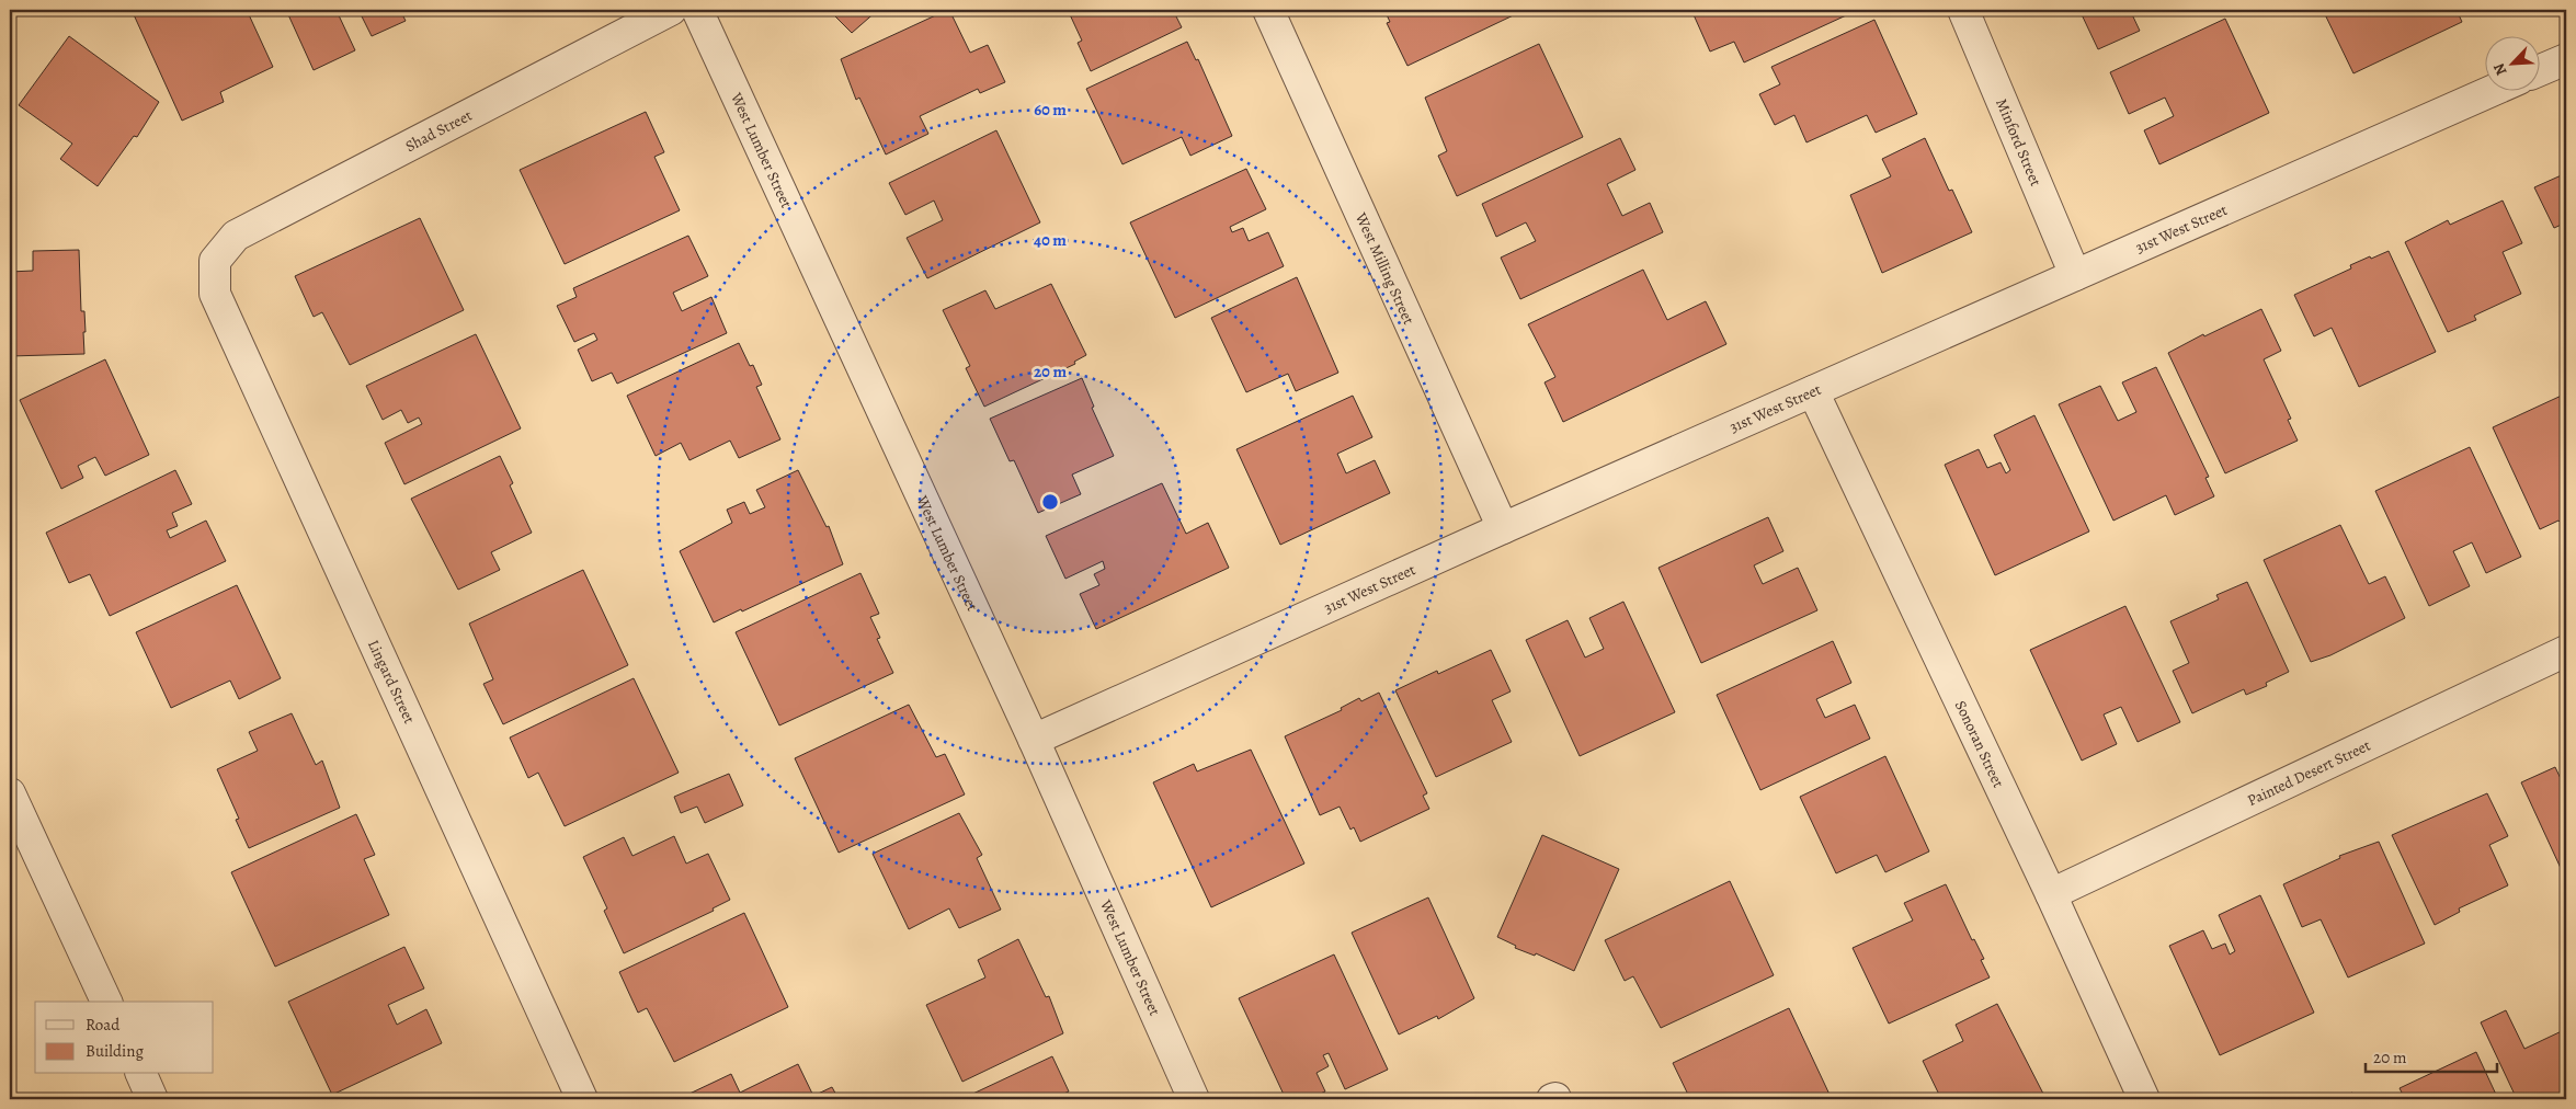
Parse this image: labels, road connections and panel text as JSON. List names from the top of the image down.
{
  "streets": {
    "street": [
      "Shad Street",
      "Minford Street",
      "West Lumber Street",
      "31st West Street",
      "West Milling Street",
      "Lingard Street",
      "Sonoran Street",
      "Painted Desert Street"
    ]
  },
  "crossings": [
    ["Shad Street", "Lingard Street"],
    ["Minford Street", "31st West Street"],
    ["West Lumber Street", "31st West Street"],
    ["31st West Street", "West Milling Street"],
    ["31st West Street", "Sonoran Street"],
    ["Sonoran Street", "Painted Desert Street"]
  ],
  "legend": ["Road", "Building"],
  "scale_bar": "20 m",
  "north": "bottom left",
  "rings": ["60 m", "40 m", "20 m"]
}
